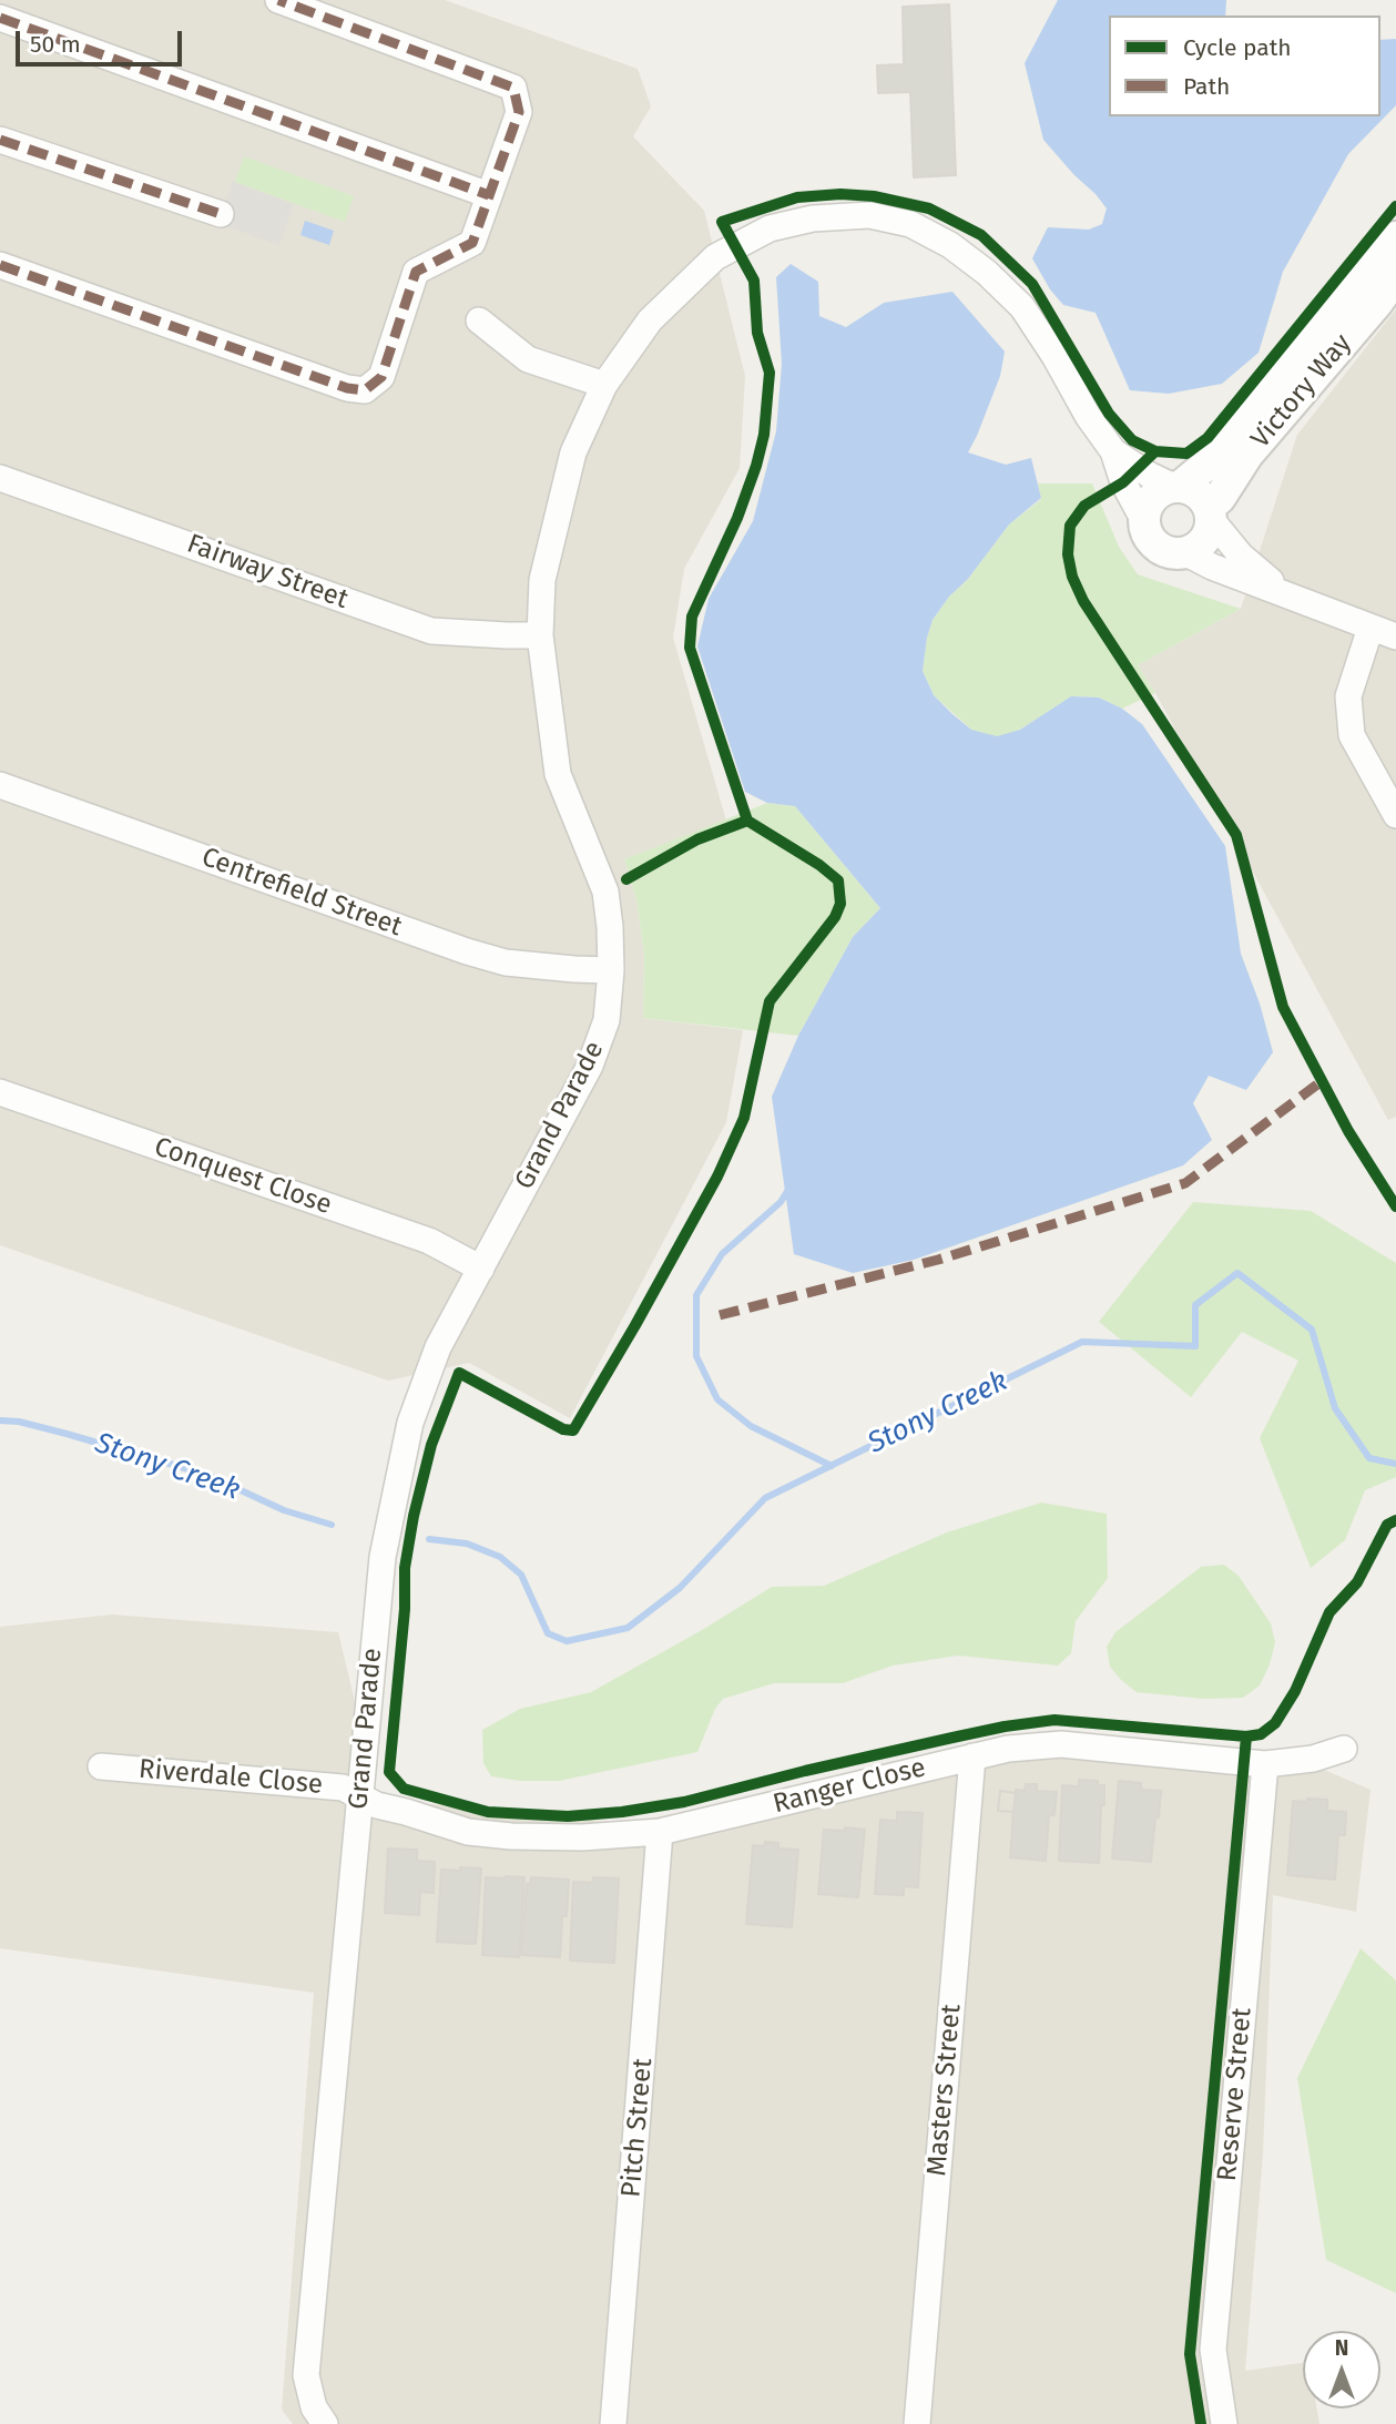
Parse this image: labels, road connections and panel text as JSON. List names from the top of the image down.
{
  "streets": {
    "street": [
      "Victory Way",
      "Fairway Street",
      "Centrefield Street",
      "Grand Parade",
      "Conquest Close",
      "Riverdale Close",
      "Ranger Close",
      "Masters Street",
      "Reserve Street",
      "Pitch Street"
    ]
  },
  "crossings": [
    ["Victory Way", "Grand Parade"],
    ["Fairway Street", "Grand Parade"],
    ["Centrefield Street", "Grand Parade"],
    ["Grand Parade", "Conquest Close"],
    ["Grand Parade", "Riverdale Close"],
    ["Grand Parade", "Ranger Close"],
    ["Riverdale Close", "Ranger Close"],
    ["Ranger Close", "Masters Street"],
    ["Ranger Close", "Reserve Street"],
    ["Ranger Close", "Pitch Street"]
  ],
  "water": ["Stony Creek"],
  "legend": ["Cycle path", "Path"],
  "scale_bar": "50 m",
  "north": "top"
}
